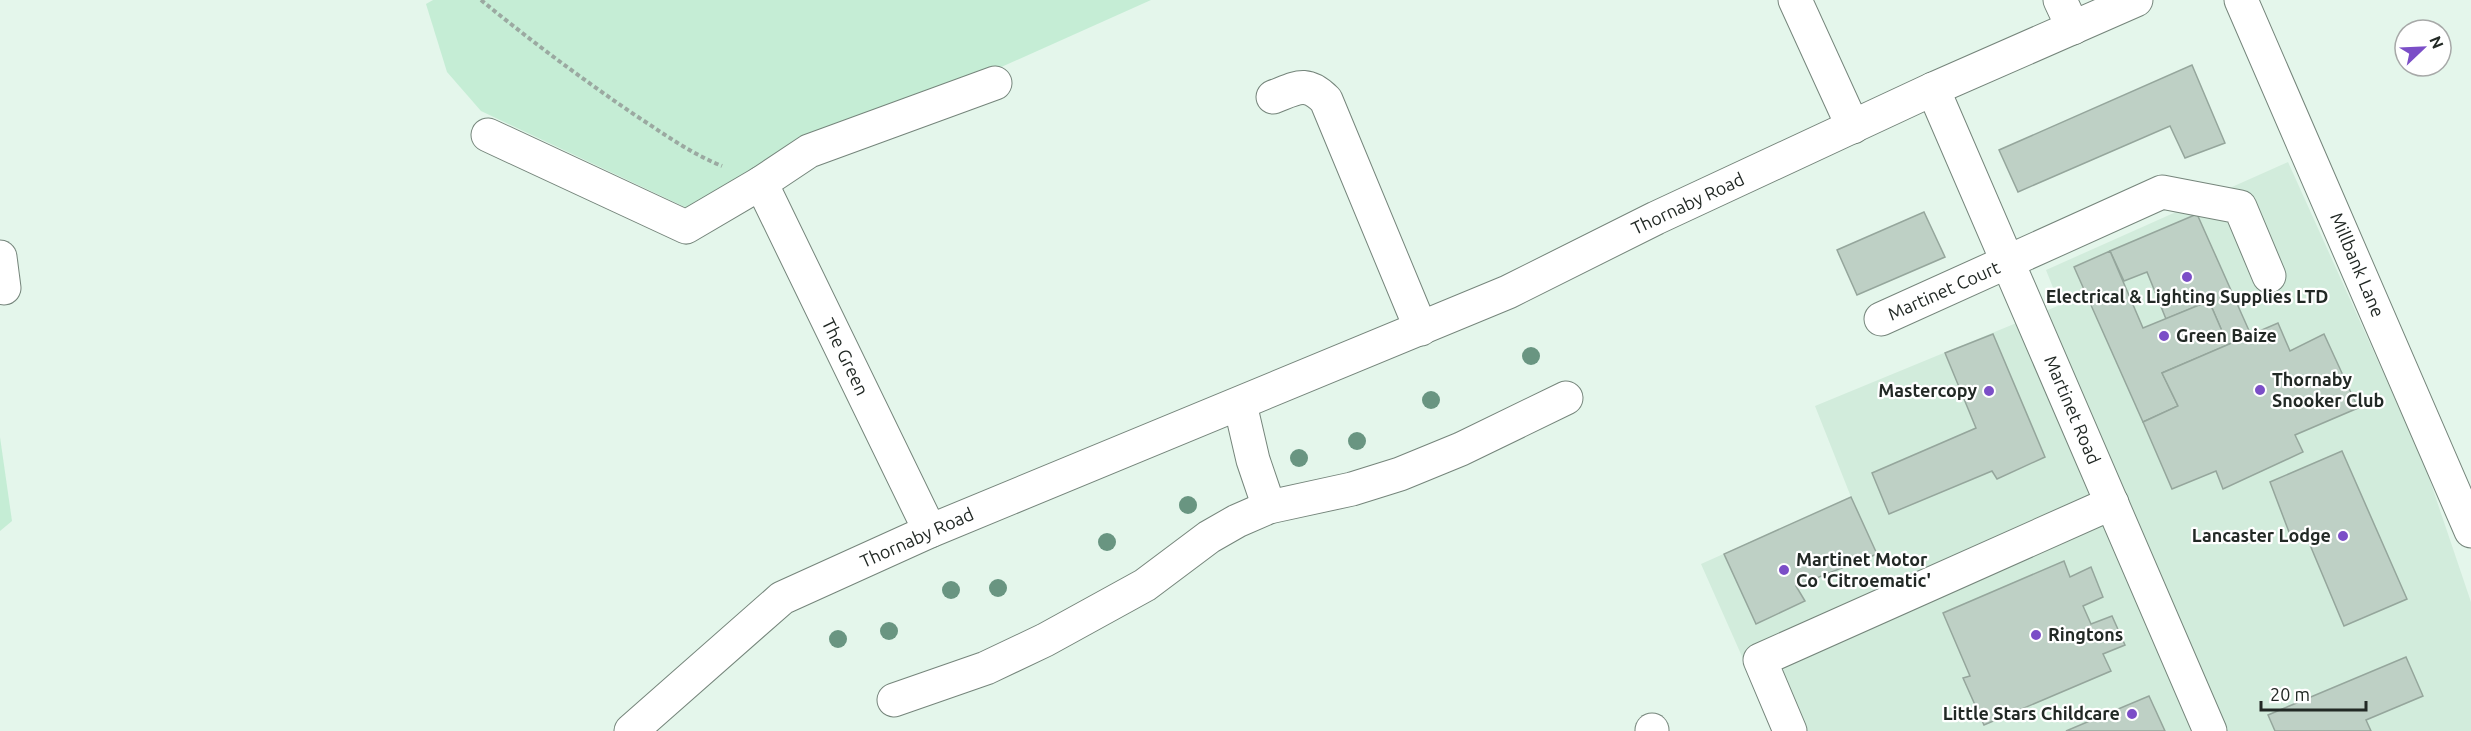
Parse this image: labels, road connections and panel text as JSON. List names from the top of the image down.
{
  "streets": {
    "street": [
      "Thornaby Road",
      "Millbank Lane",
      "Martinet Court",
      "The Green",
      "Martinet Road"
    ]
  },
  "crossings": [
    ["Thornaby Road", "The Green"],
    ["Thornaby Road", "Martinet Road"],
    ["Martinet Court", "Martinet Road"]
  ],
  "places": [
    "Electrical & Lighting Supplies LTD",
    "Green Baize",
    "Thornaby Snooker Club",
    "Mastercopy",
    "Lancaster Lodge",
    "Martinet Motor Co 'Citroematic'",
    "Ringtons",
    "Little Stars Childcare"
  ],
  "scale_bar": "20 m",
  "north": "top right"
}
